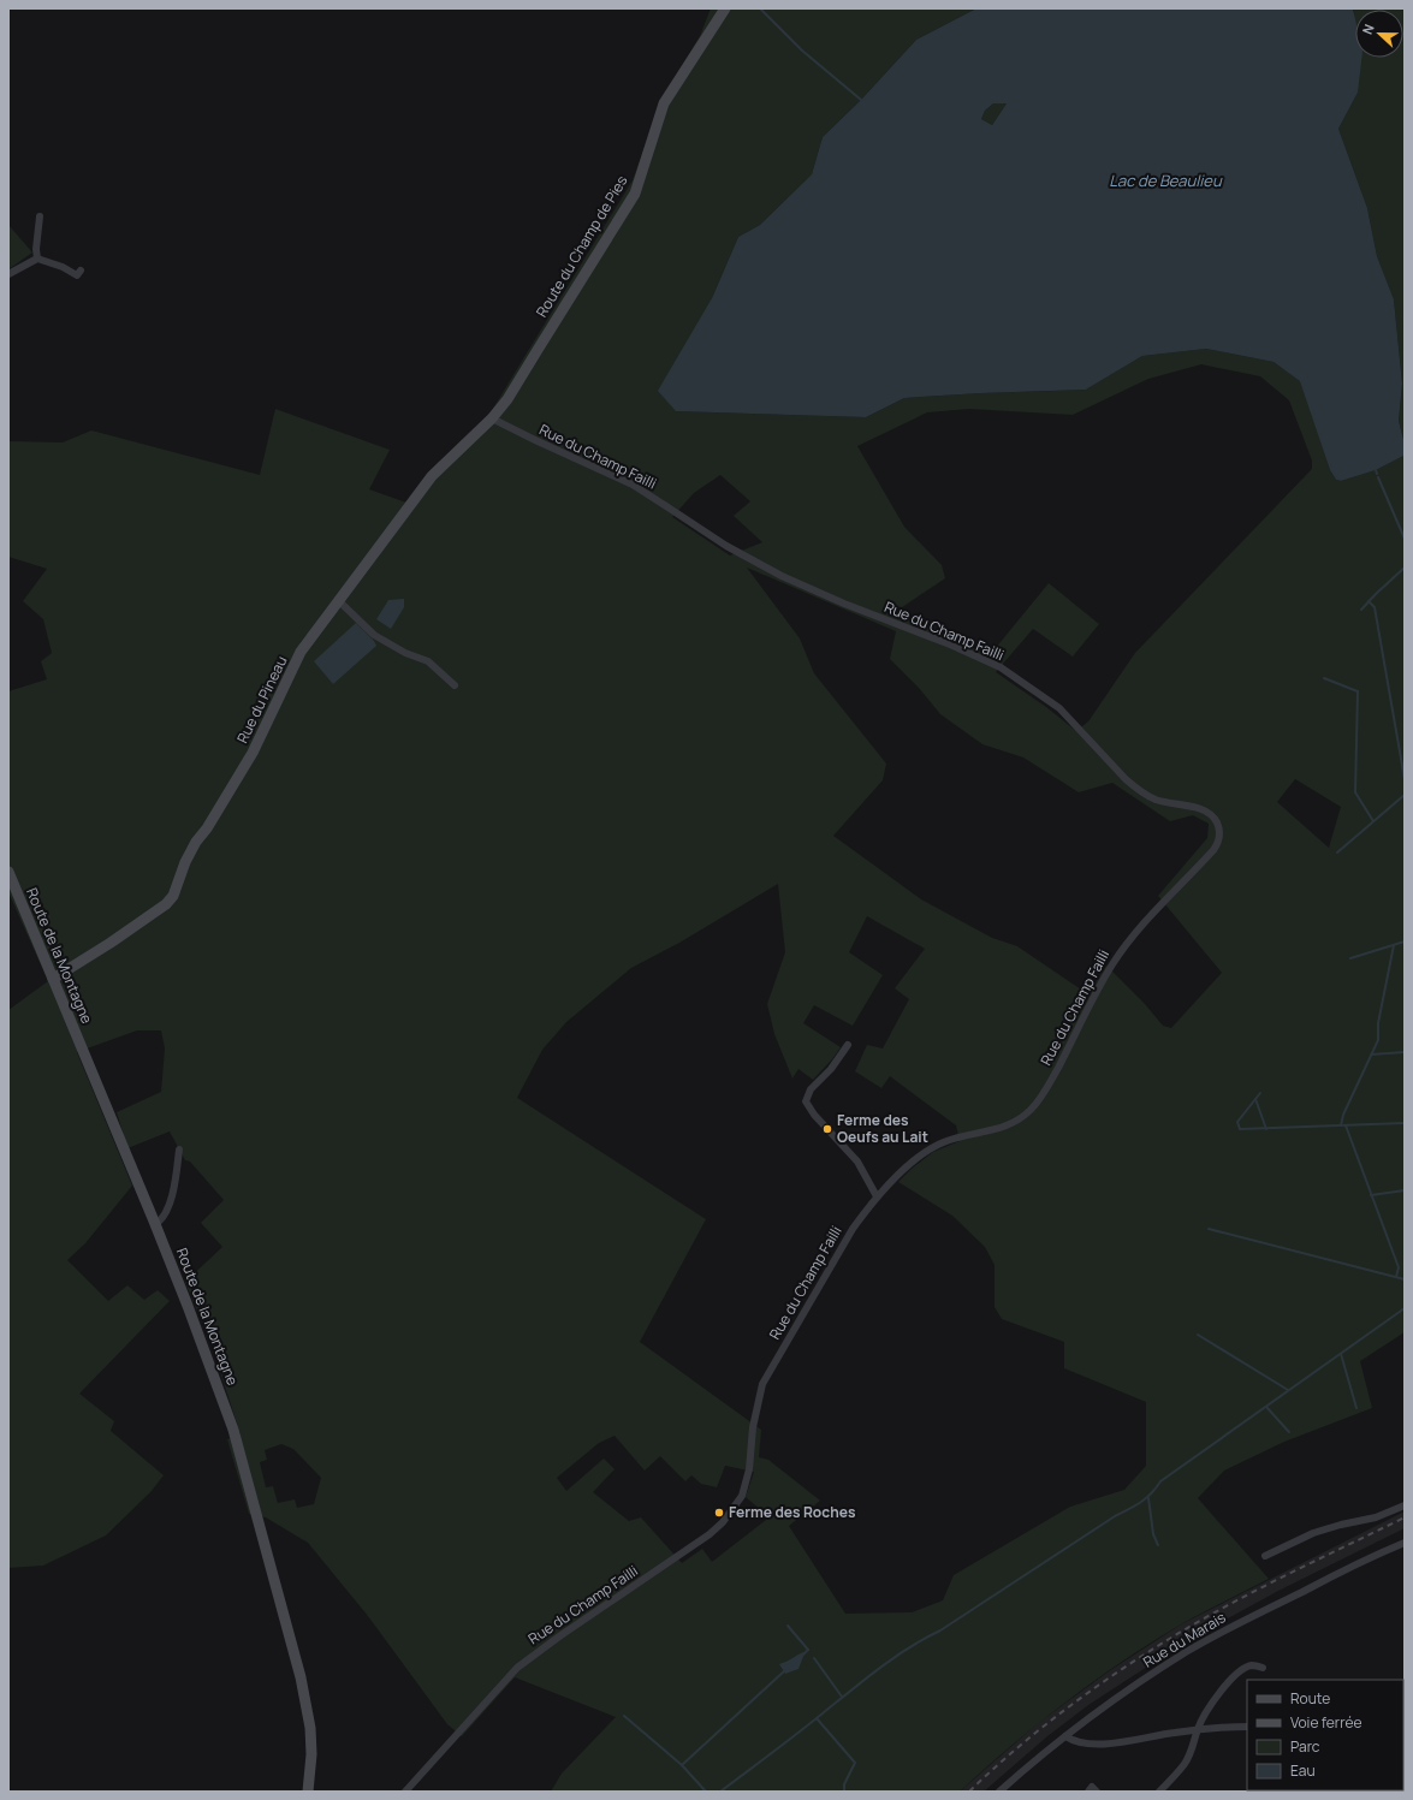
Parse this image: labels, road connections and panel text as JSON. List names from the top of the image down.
{
  "streets": {
    "street": [
      "Route du Champ de Pies",
      "Rue du Champ Failli",
      "Rue du Pineau",
      "Route de la Montagne",
      "Rue du Marais"
    ]
  },
  "crossings": [
    ["Route du Champ de Pies", "Rue du Champ Failli"],
    ["Route du Champ de Pies", "Rue du Pineau"],
    ["Rue du Champ Failli", "Rue du Pineau"],
    ["Rue du Pineau", "Route de la Montagne"]
  ],
  "water": ["Lac de Beaulieu"],
  "places": ["Ferme des Oeufs au Lait", "Ferme des Roches"],
  "legend": [
    "Route",
    "Voie ferrée",
    "Parc",
    "Eau"
  ],
  "north": "left"
}
